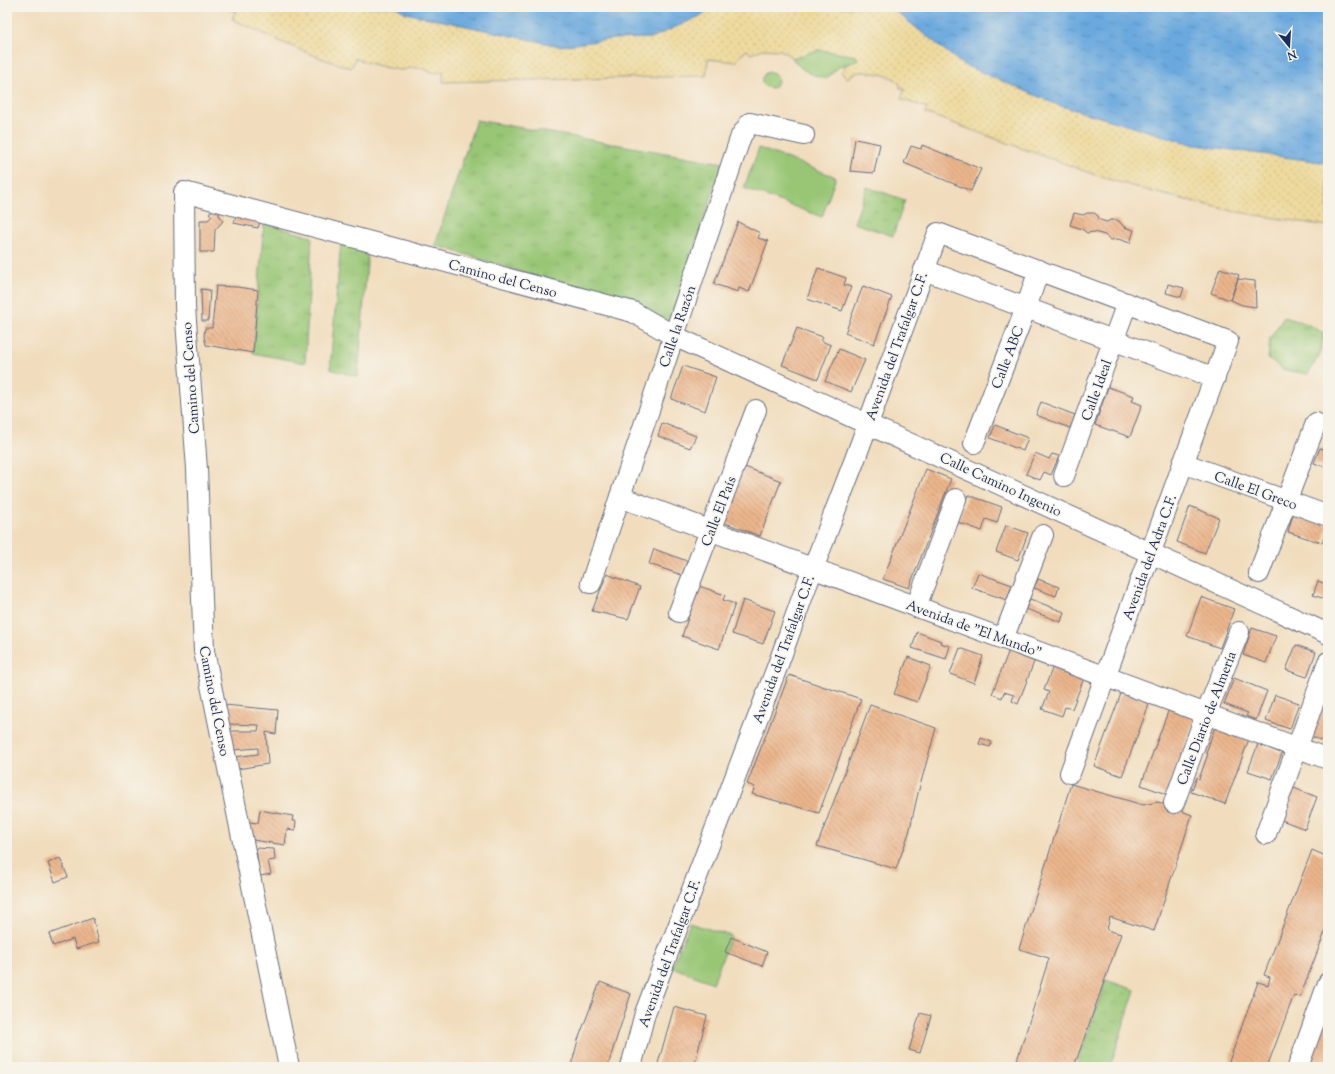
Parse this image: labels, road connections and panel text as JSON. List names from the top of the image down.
{
  "streets": {
    "street": [
      "Camino del Censo",
      "Calle la Razón",
      "Avenida del Trafalgar C.F.",
      "Calle ABC",
      "Calle Ideal",
      "Calle Camino Ingenio",
      "Calle El Greco",
      "Calle El País",
      "Avenida del Adra C.F.",
      "Avenida de \"El Mundo\"",
      "Calle Diario de Almería"
    ]
  },
  "crossings": [
    ["Camino del Censo", "Calle la Razón"],
    ["Camino del Censo", "Calle Camino Ingenio"],
    ["Calle la Razón", "Calle Camino Ingenio"],
    ["Calle la Razón", "Avenida de \"El Mundo\""],
    ["Avenida del Trafalgar C.F.", "Calle ABC"],
    ["Avenida del Trafalgar C.F.", "Calle Camino Ingenio"],
    ["Avenida del Trafalgar C.F.", "Avenida de \"El Mundo\""],
    ["Calle Ideal", "Avenida del Adra C.F."],
    ["Calle Camino Ingenio", "Avenida del Adra C.F."],
    ["Calle El Greco", "Avenida del Adra C.F."],
    ["Calle El País", "Avenida de \"El Mundo\""],
    ["Avenida del Adra C.F.", "Avenida de \"El Mundo\""],
    ["Avenida de \"El Mundo\"", "Calle Diario de Almería"]
  ],
  "north": "bottom"
}
